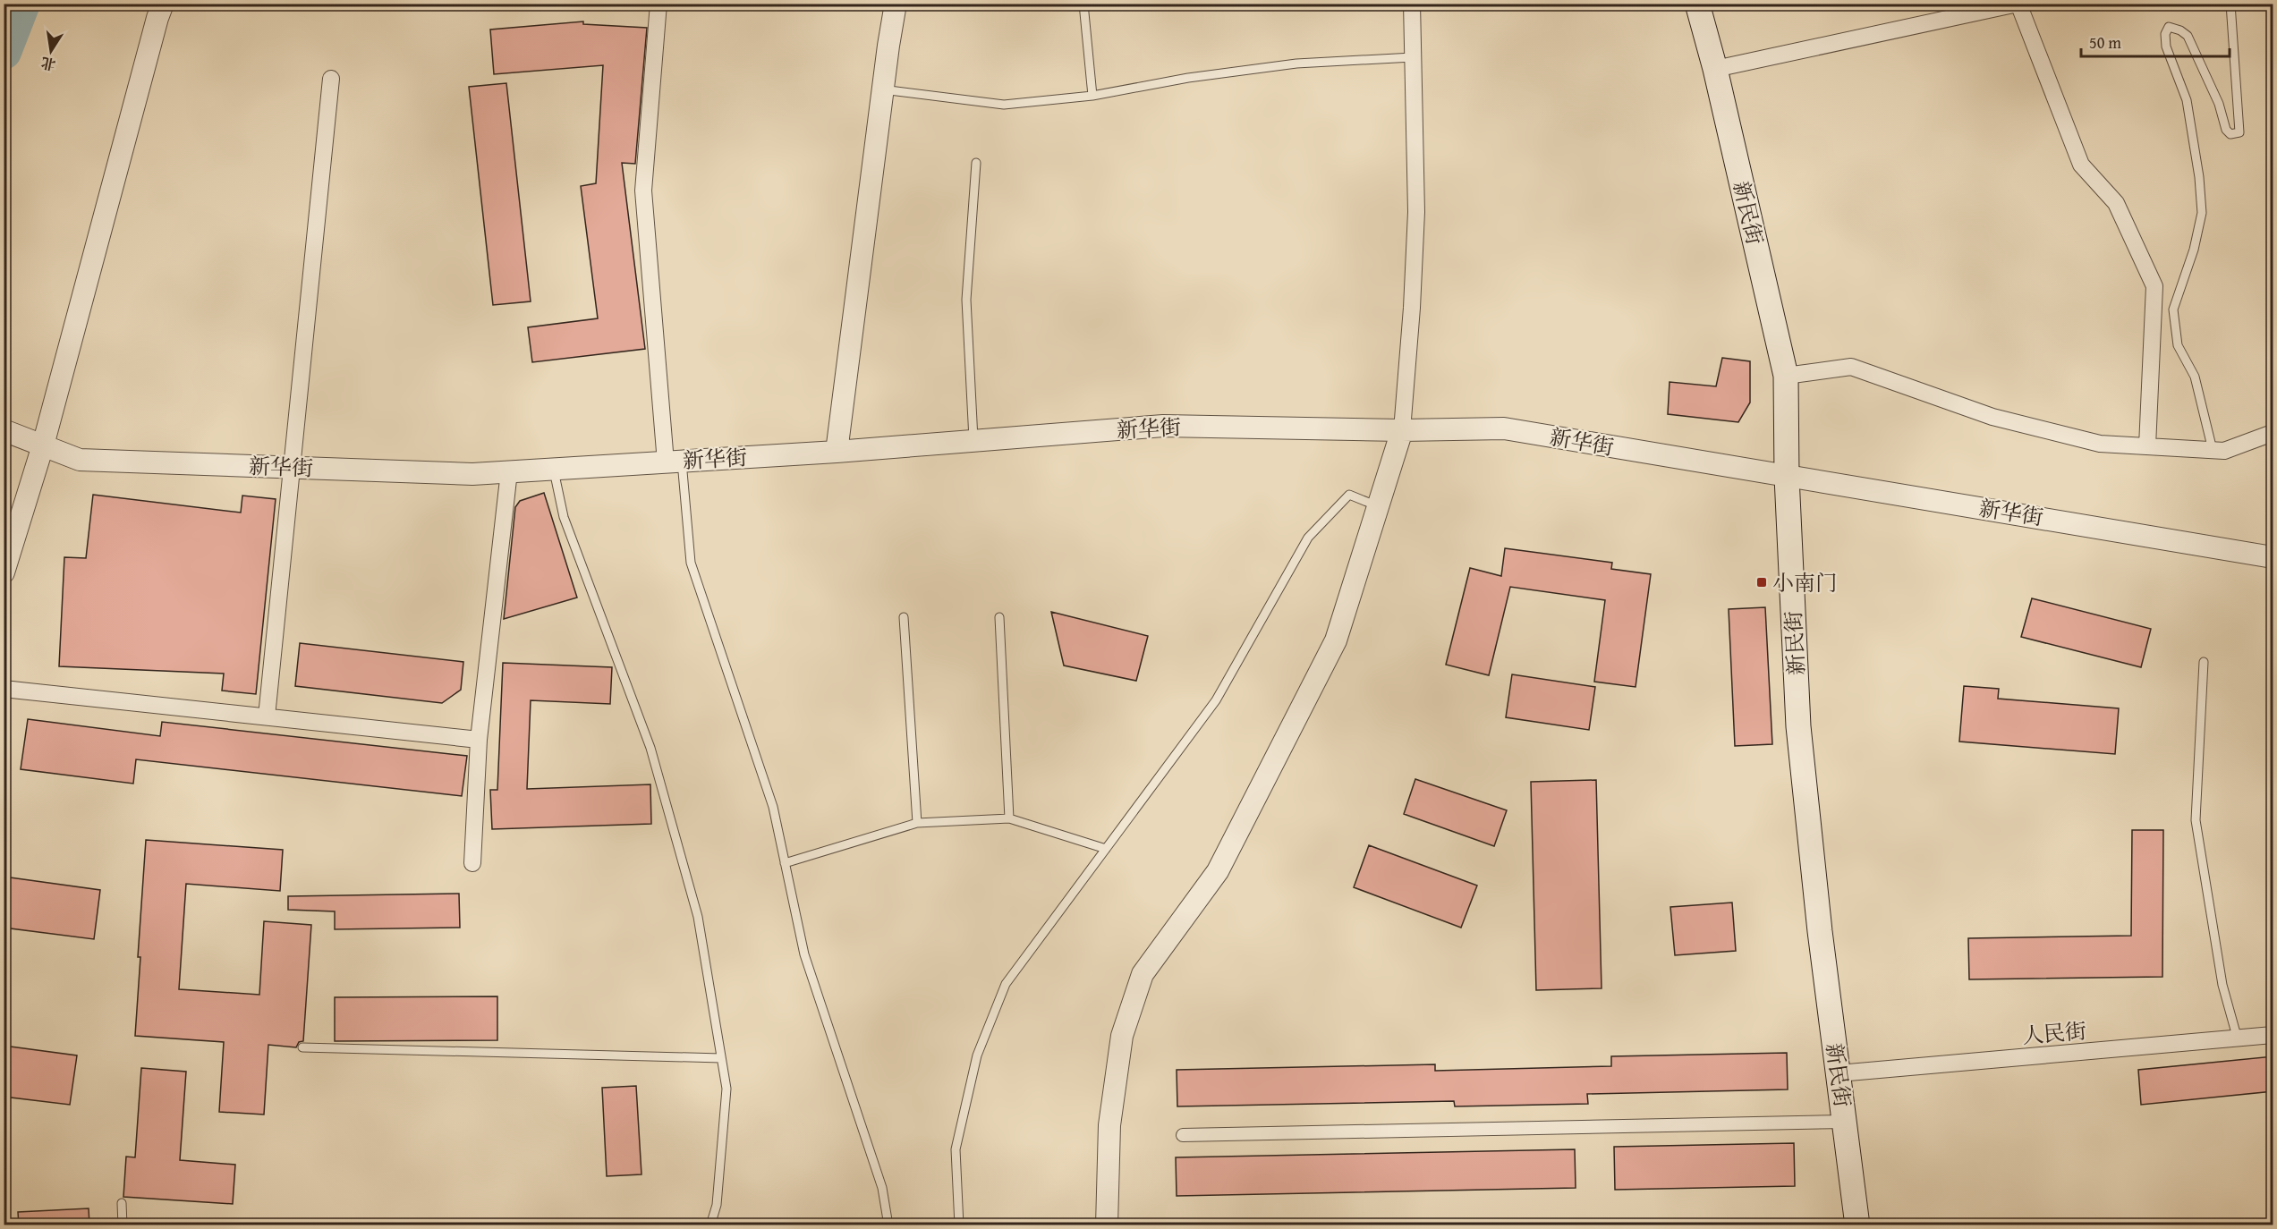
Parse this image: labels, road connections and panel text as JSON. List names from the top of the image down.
{
  "streets": {
    "main road": ["新民街"],
    "street": ["新华街", "人民街"]
  },
  "crossings": [
    ["新民街", "新华街"],
    ["新民街", "人民街"]
  ],
  "places": {
    "transit": ["小南门"]
  },
  "scale_bar": "50 m",
  "north": "bottom"
}
